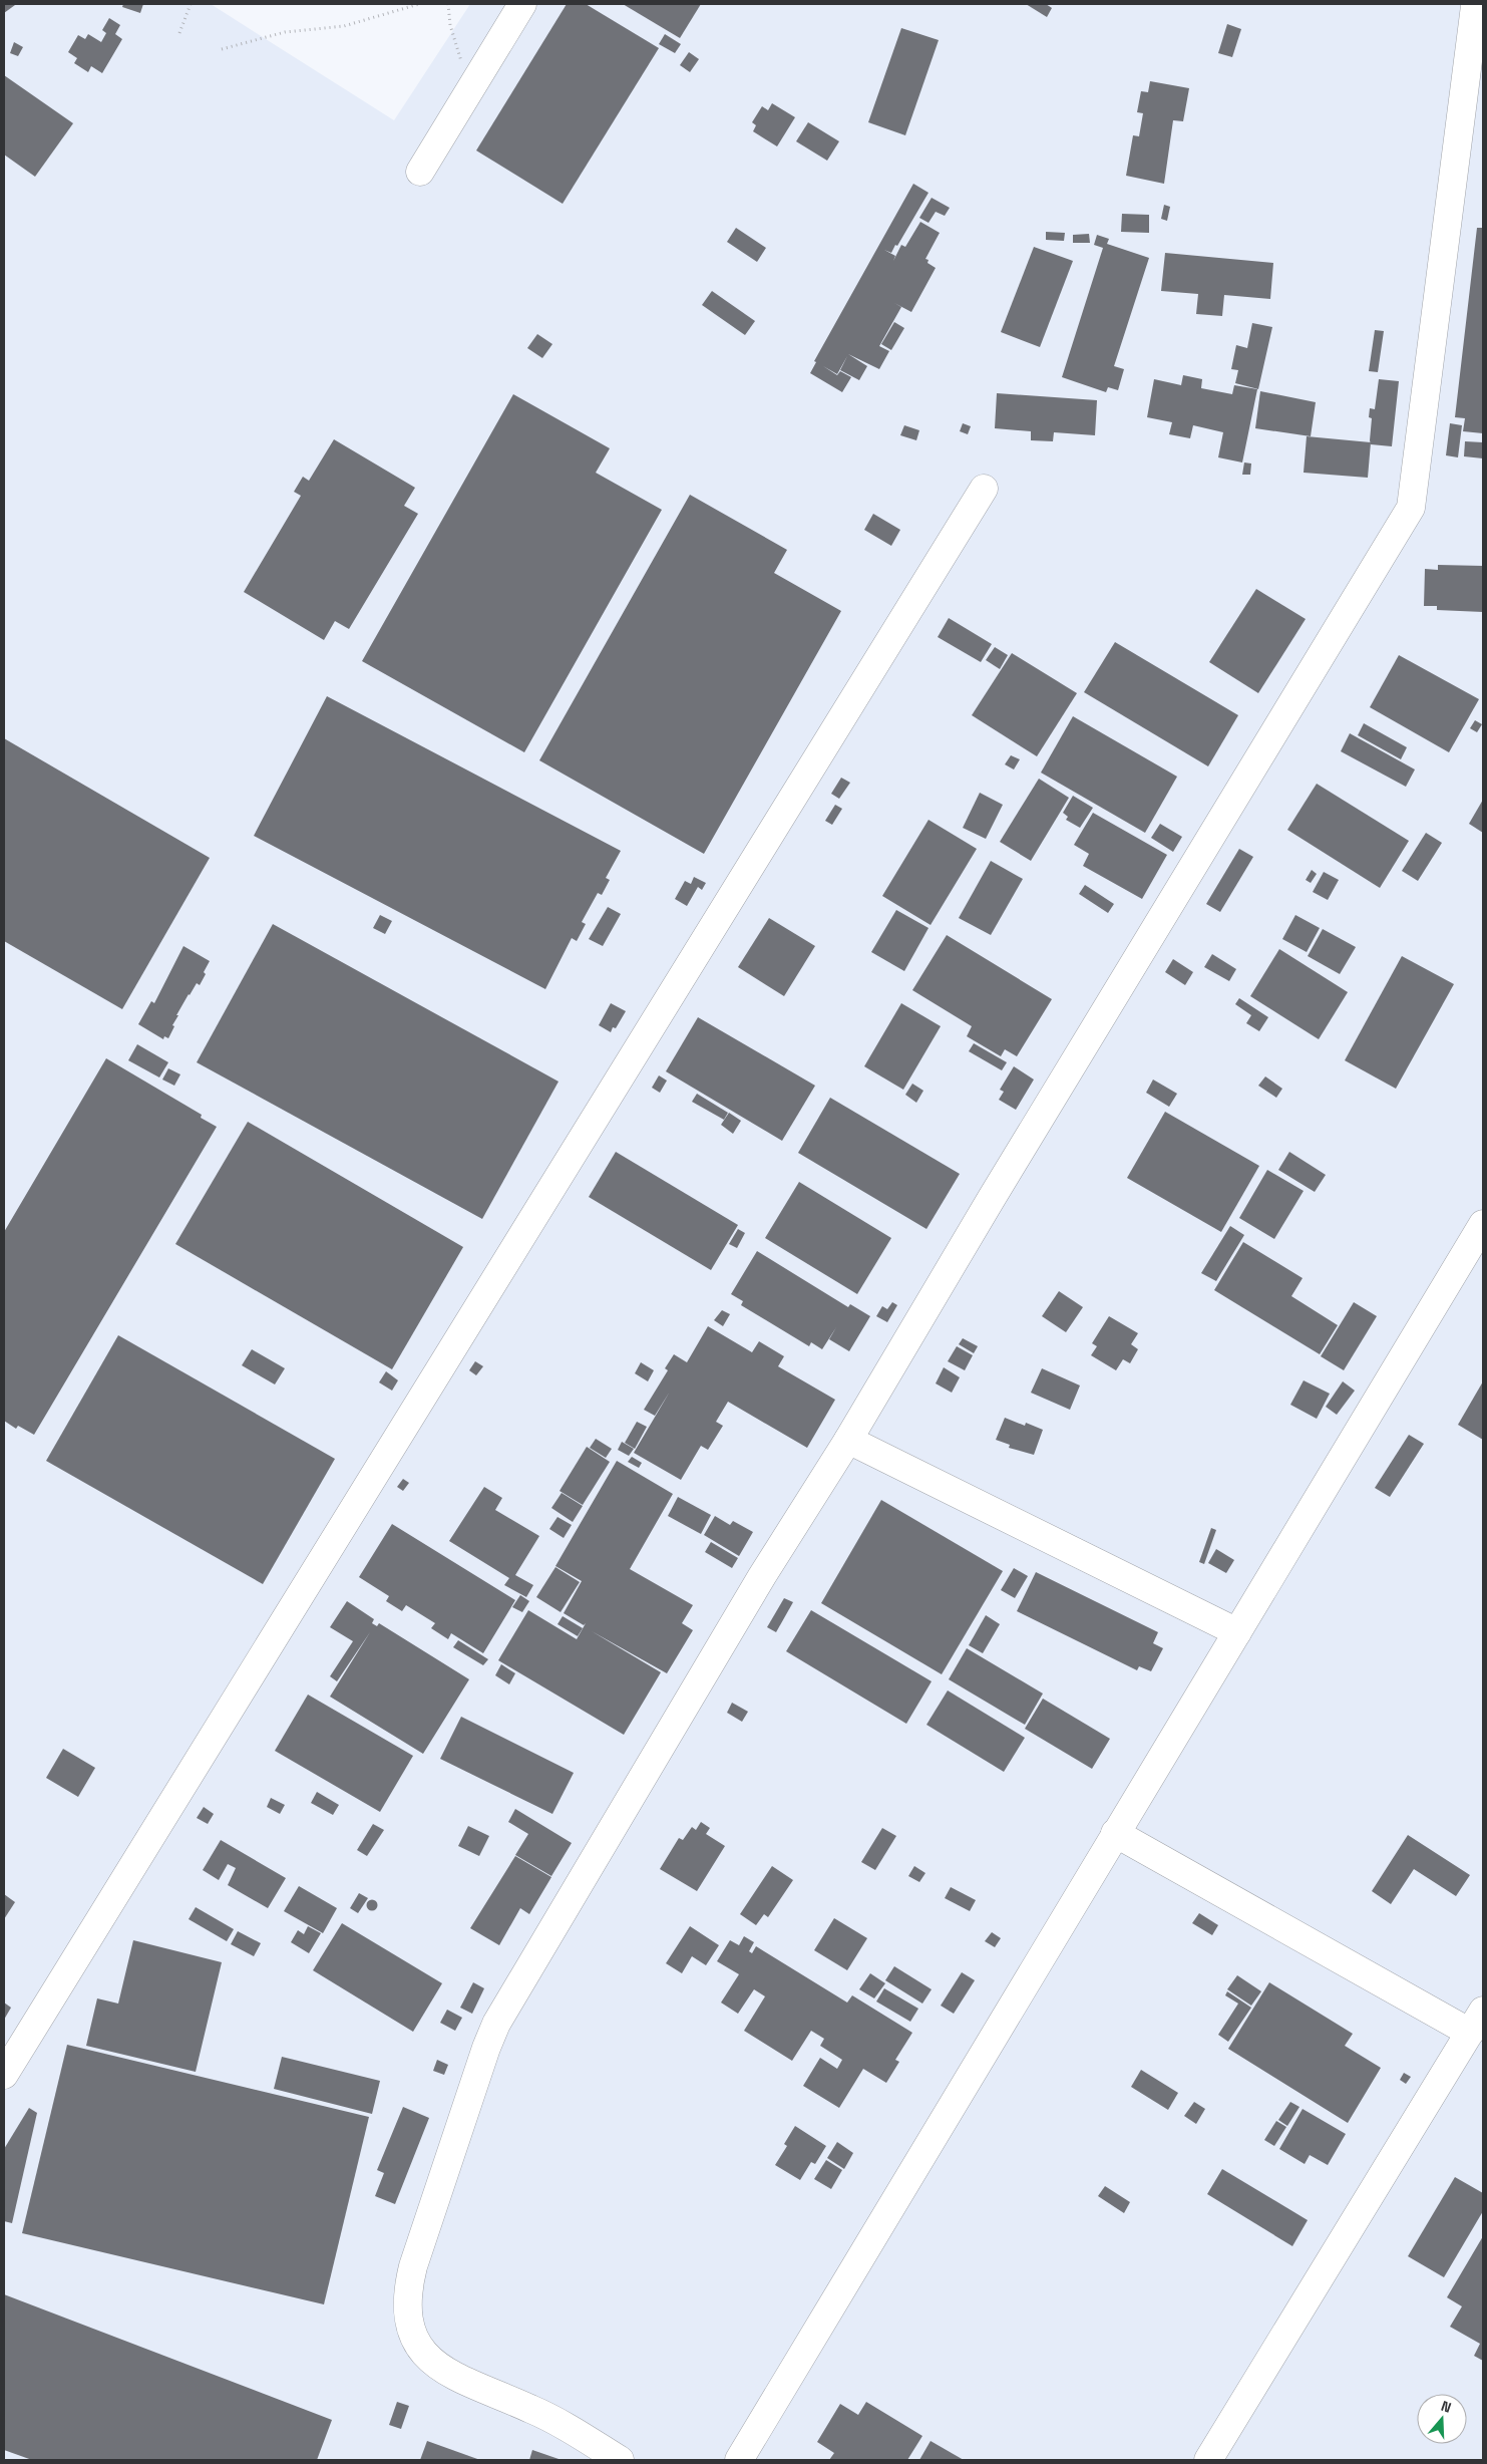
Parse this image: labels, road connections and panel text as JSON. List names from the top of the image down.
{
  "north": "top"
}
